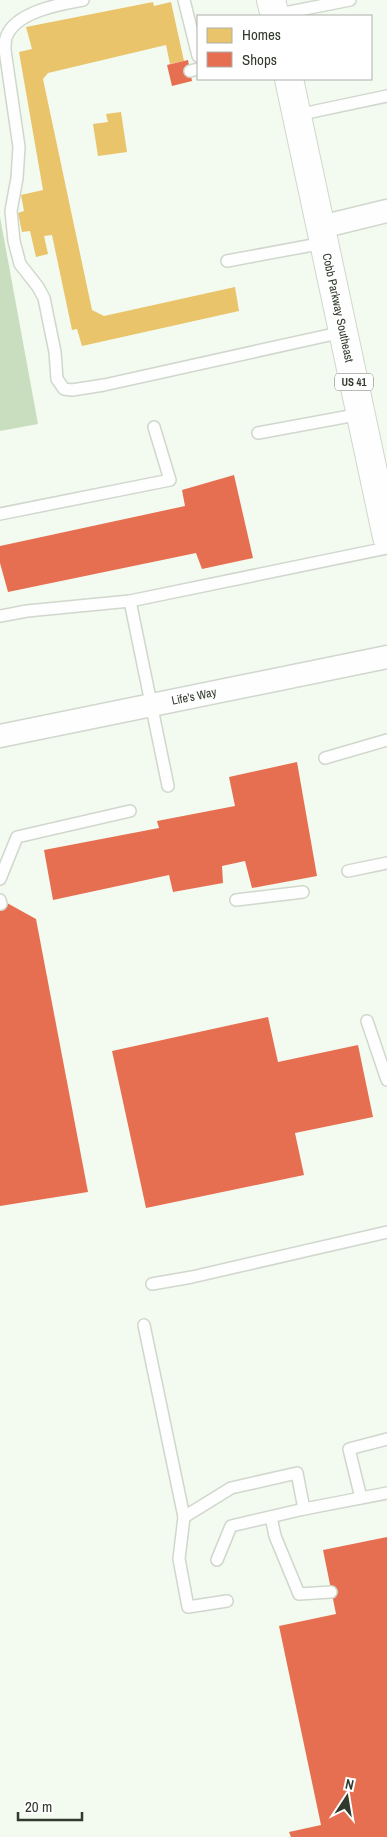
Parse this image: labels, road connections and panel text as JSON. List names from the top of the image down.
{
  "streets": {
    "main road": ["Cobb Parkway Southeast", "US 41"],
    "street": ["Life's Way"]
  },
  "legend": ["Homes", "Shops"],
  "scale_bar": "20 m",
  "north": "top"
}
